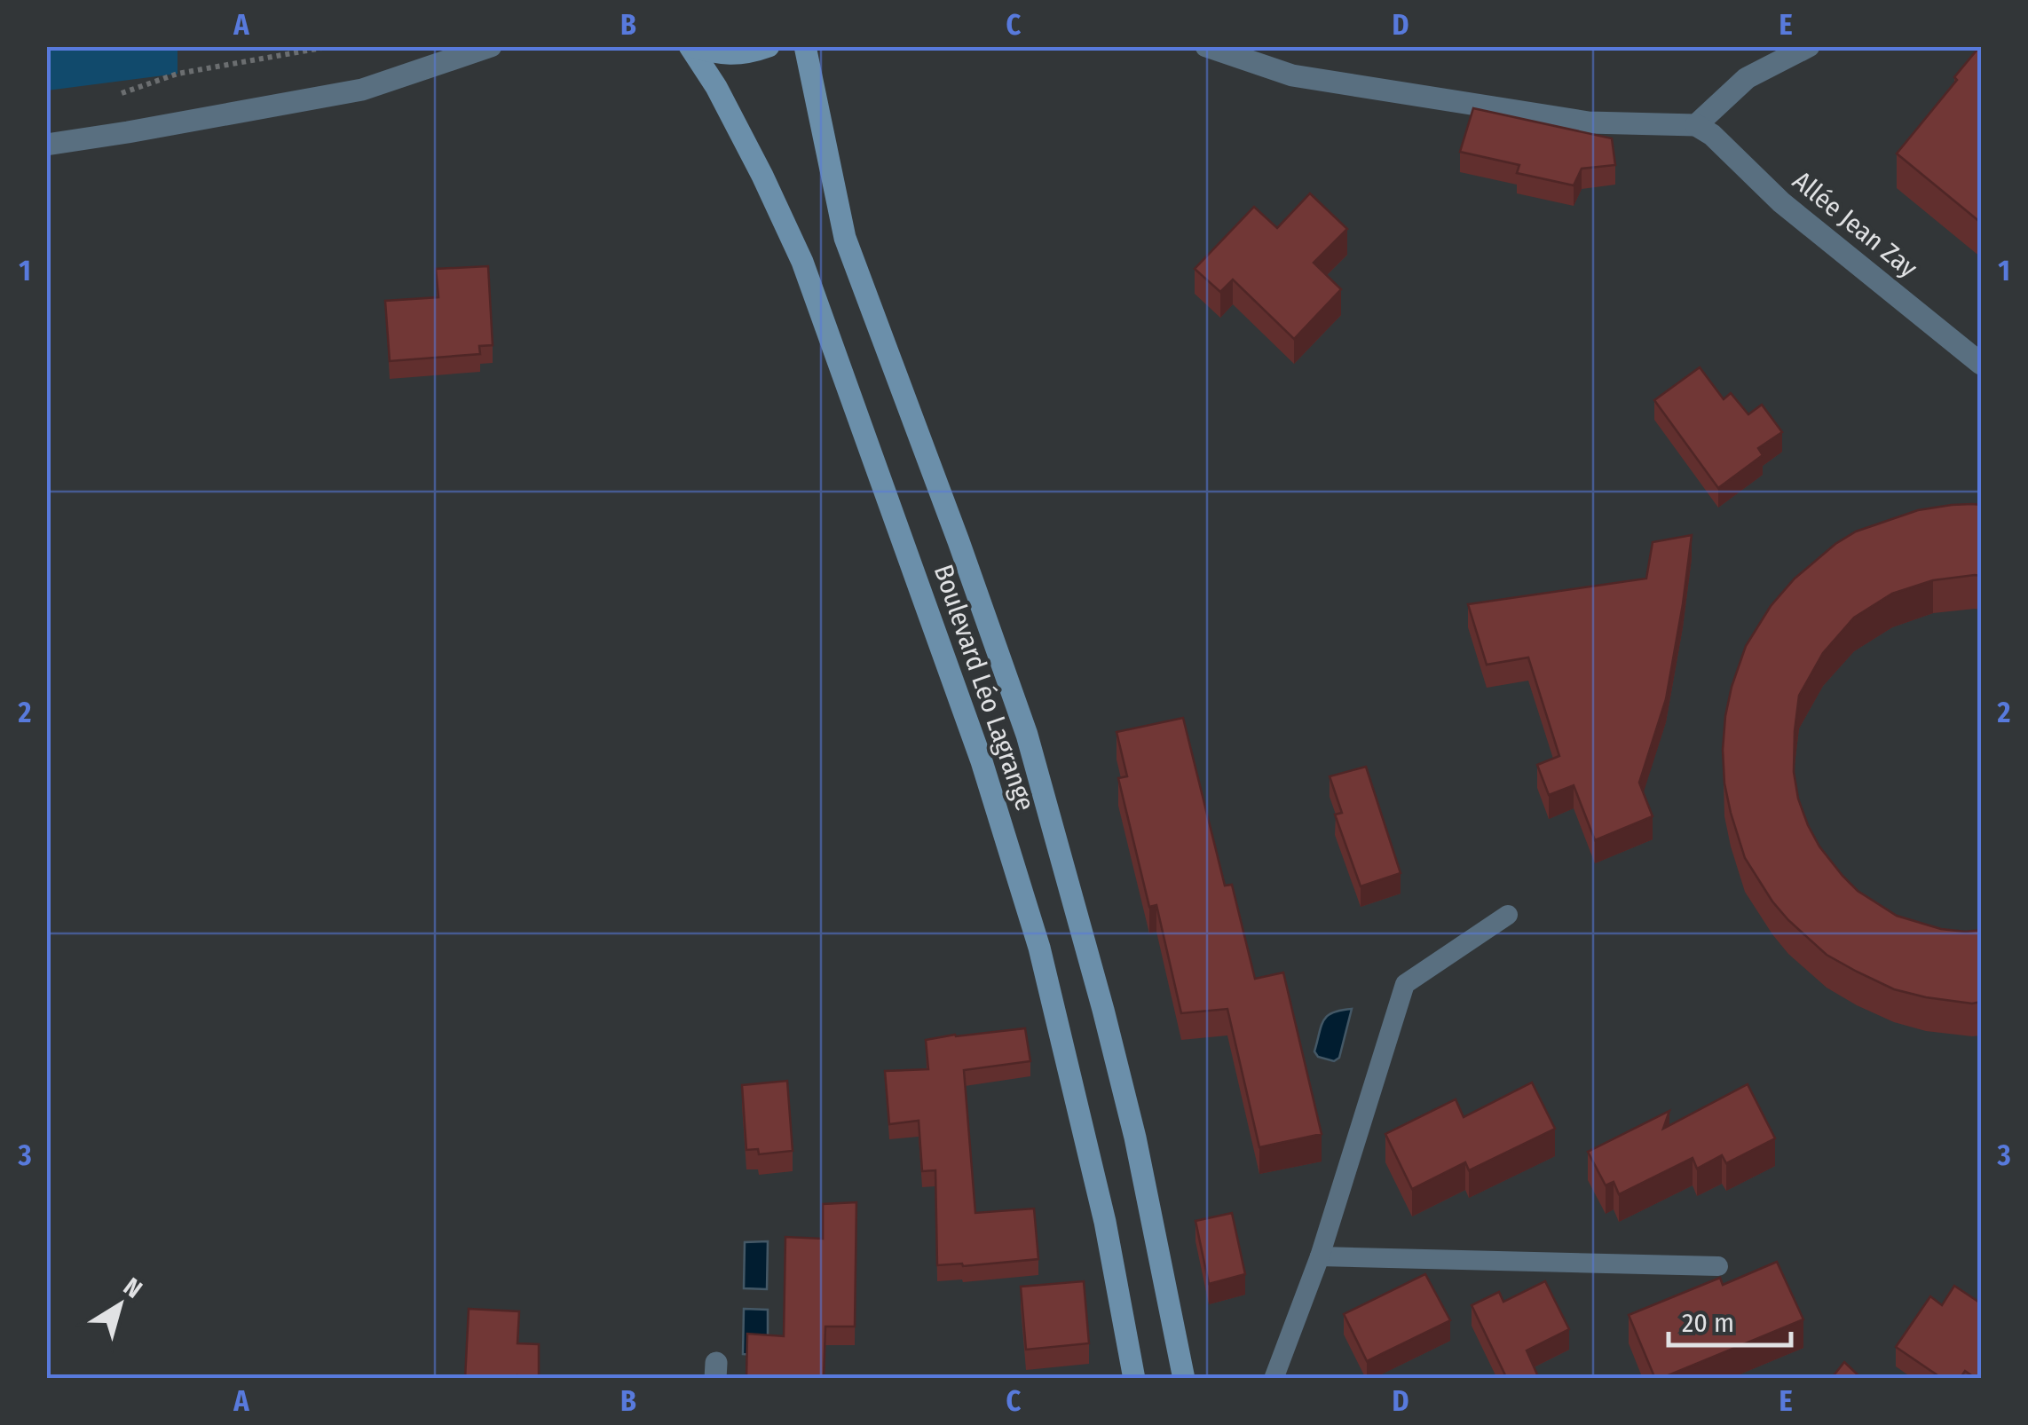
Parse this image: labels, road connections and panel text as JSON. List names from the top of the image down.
{
  "streets": {
    "main road": ["Boulevard Léo Lagrange"],
    "street": ["Allée Jean Zay"]
  },
  "scale_bar": "20 m",
  "north": "top right",
  "grid": {
    "columns": [
      "A",
      "B",
      "C",
      "D",
      "E"
    ],
    "rows": ["1", "2", "3"]
  }
}
